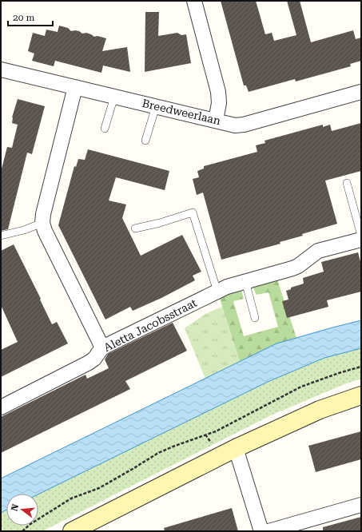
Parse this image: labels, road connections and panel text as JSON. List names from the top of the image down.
{
  "streets": {
    "street": ["Breedweerlaan", "Aletta Jacobsstraat"]
  },
  "scale_bar": "20 m",
  "north": "left"
}
